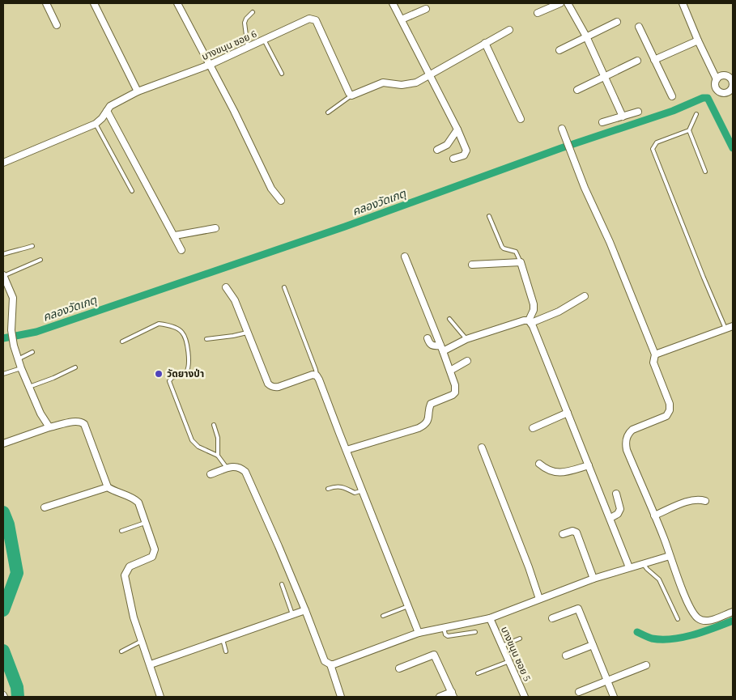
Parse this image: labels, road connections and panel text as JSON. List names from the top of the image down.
{
  "streets": {
    "street": ["บางขนุน ซอย 6", "บางขนุน ซอย 5"]
  },
  "water": ["คลองวัดเกตุ"],
  "places": ["วัดยางป่า"]
}
